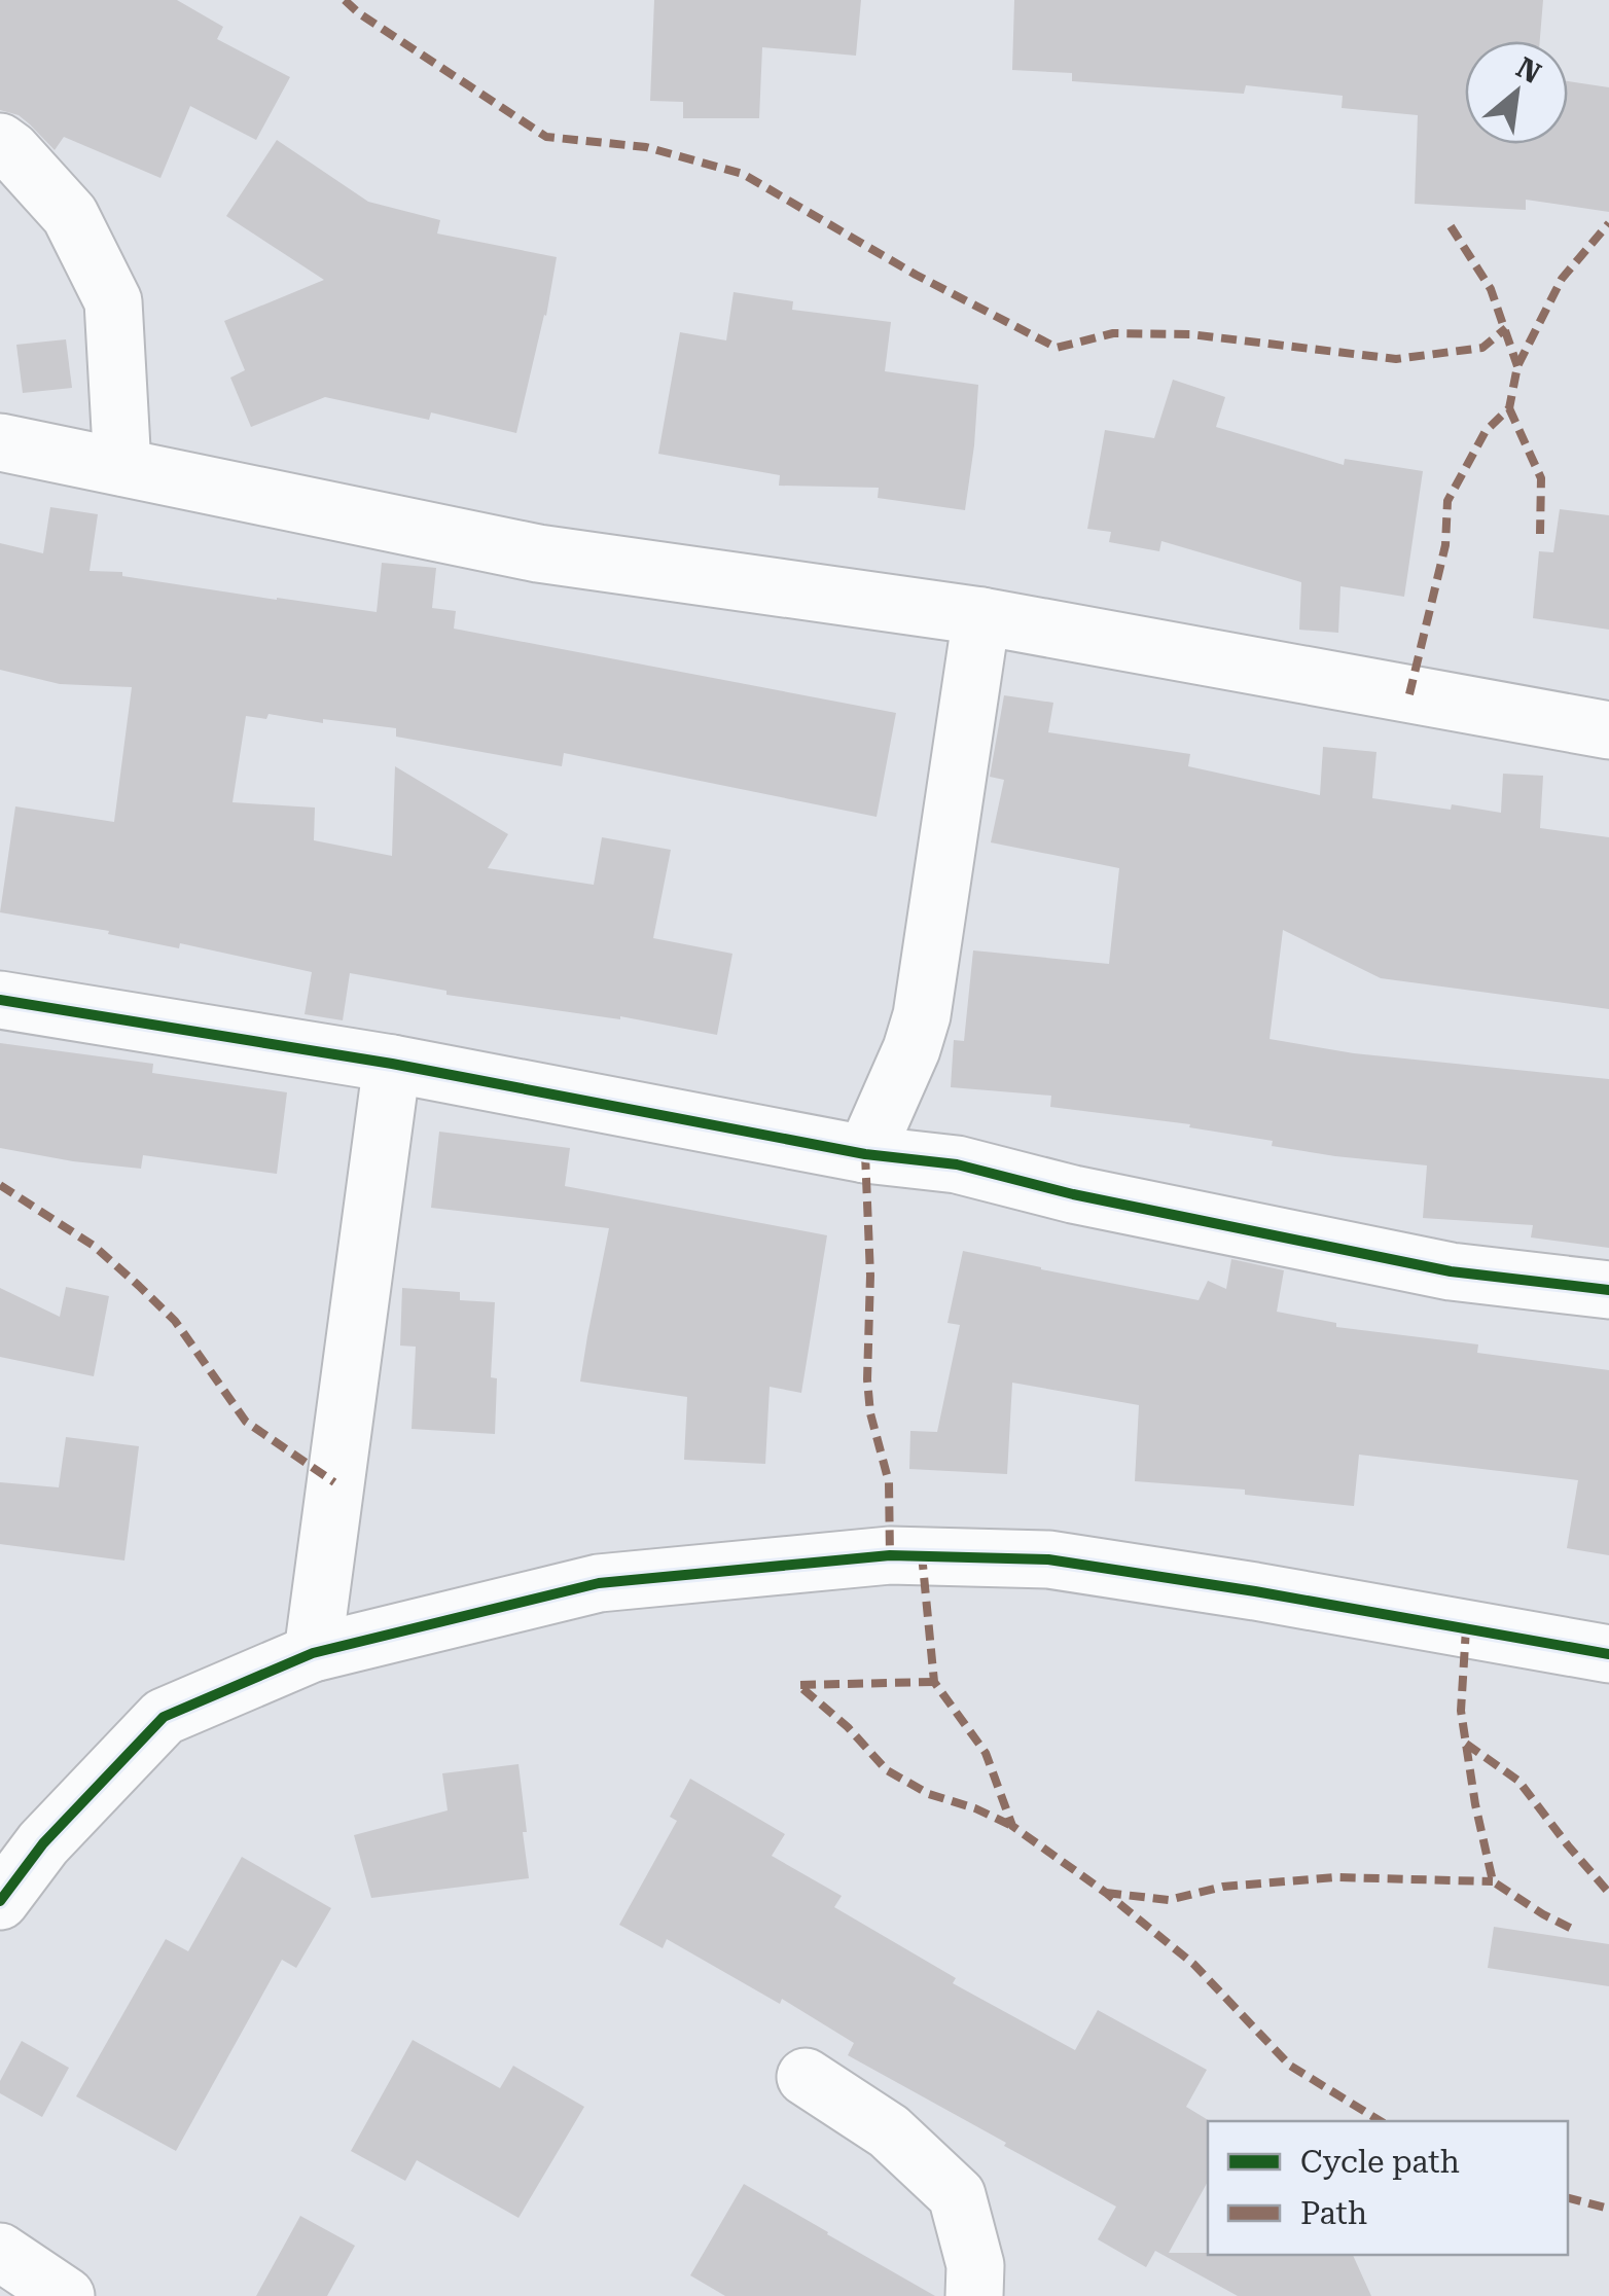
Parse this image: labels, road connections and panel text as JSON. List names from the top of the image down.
{
  "legend": ["Cycle path", "Path"],
  "north": "top right"
}
